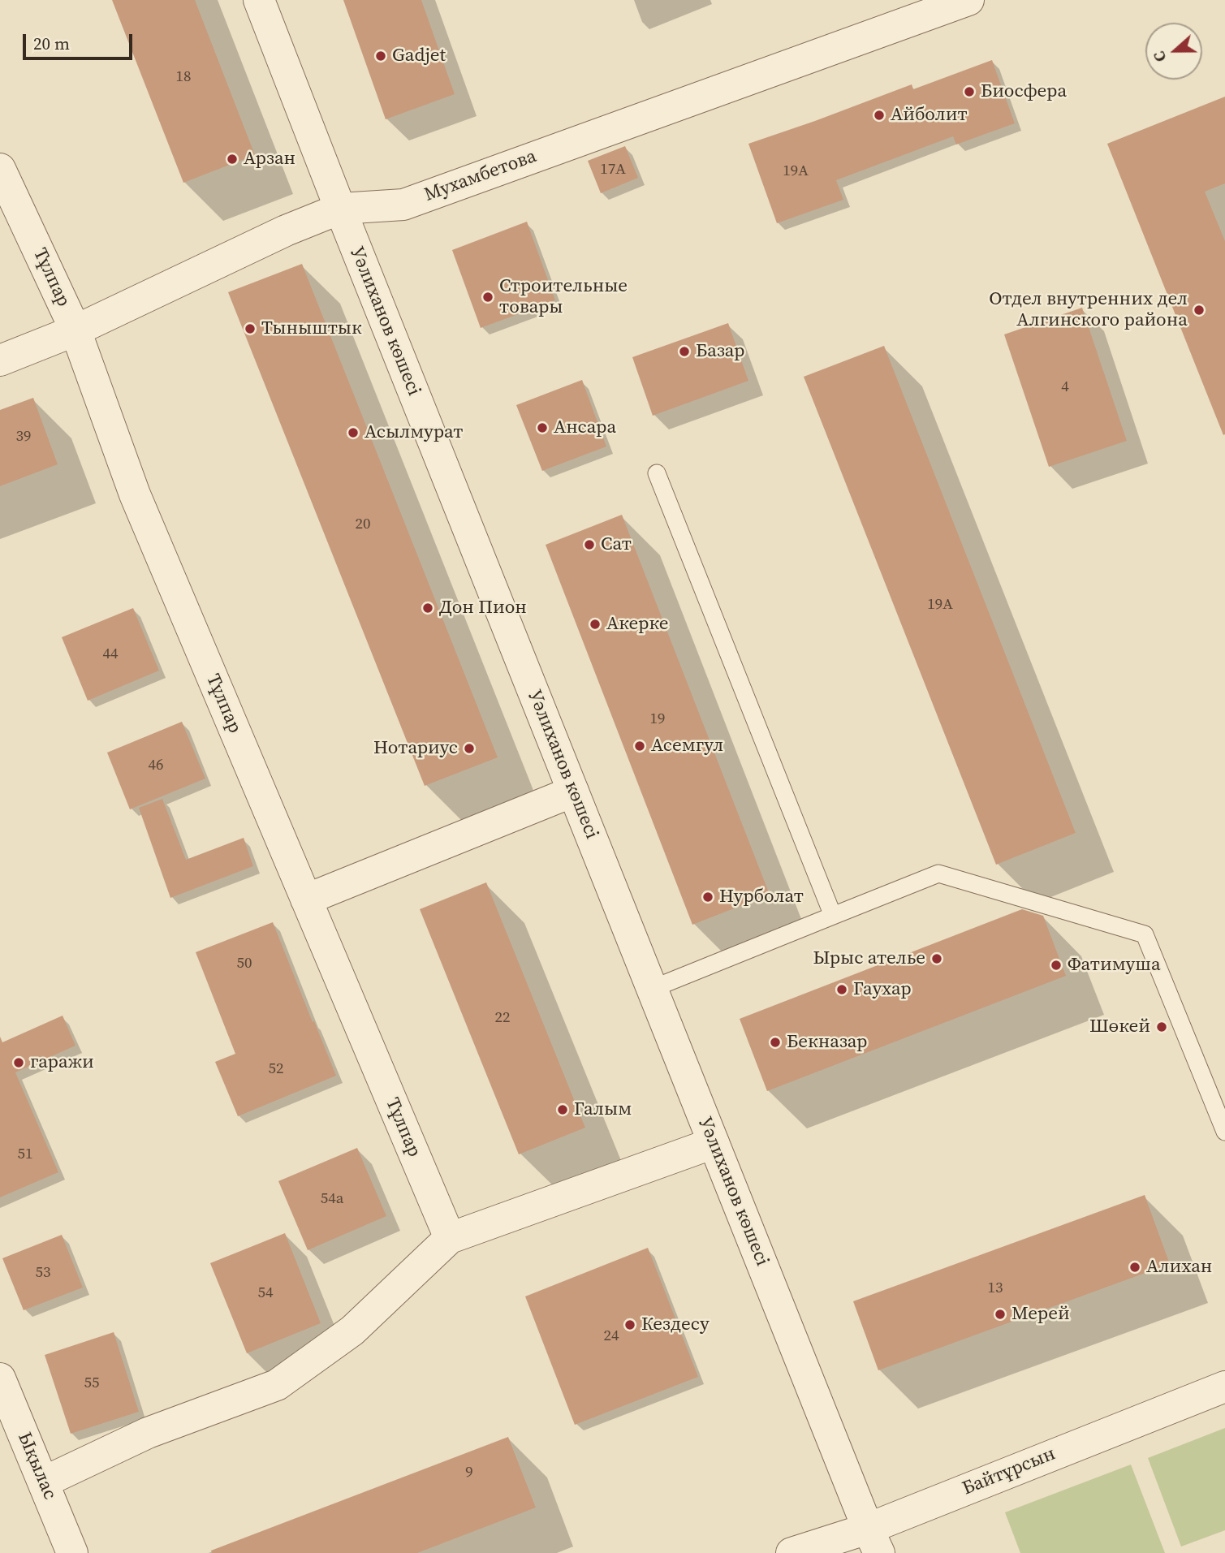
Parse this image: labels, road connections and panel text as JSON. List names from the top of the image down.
{
  "streets": {
    "street": [
      "Мухамбетова",
      "Тұлпар",
      "Уәлиханов көшесі",
      "Ықылас",
      "Байтұрсын"
    ]
  },
  "crossings": [
    ["Мухамбетова", "Тұлпар"],
    ["Мухамбетова", "Уәлиханов көшесі"],
    ["Уәлиханов көшесі", "Байтұрсын"]
  ],
  "places": [
    "Gadjet",
    "Биосфера",
    "Айболит",
    "Арзан",
    "Строительные товары",
    "Отдел внутренних дел Алгинского района",
    "Тыныштык",
    "Базар",
    "Ансара",
    "Асылмурат",
    "Сат",
    "Дон Пион",
    "Акерке",
    "Асемгул",
    "Нотариус",
    "Нурболат",
    "Ырыс ателье",
    "Фатимуша",
    "Гаухар",
    "Шөкей",
    "Бекназар",
    "гаражи",
    "Галым",
    "Алихан",
    "Мерей",
    "Кездесу"
  ],
  "house_numbers": [
    "18",
    "17А",
    "19А",
    "4",
    "39",
    "20",
    "19А",
    "44",
    "19",
    "46",
    "50",
    "22",
    "52",
    "51",
    "54а",
    "53",
    "13",
    "54",
    "24",
    "55",
    "9"
  ],
  "scale_bar": "20 m",
  "north": "left"
}
